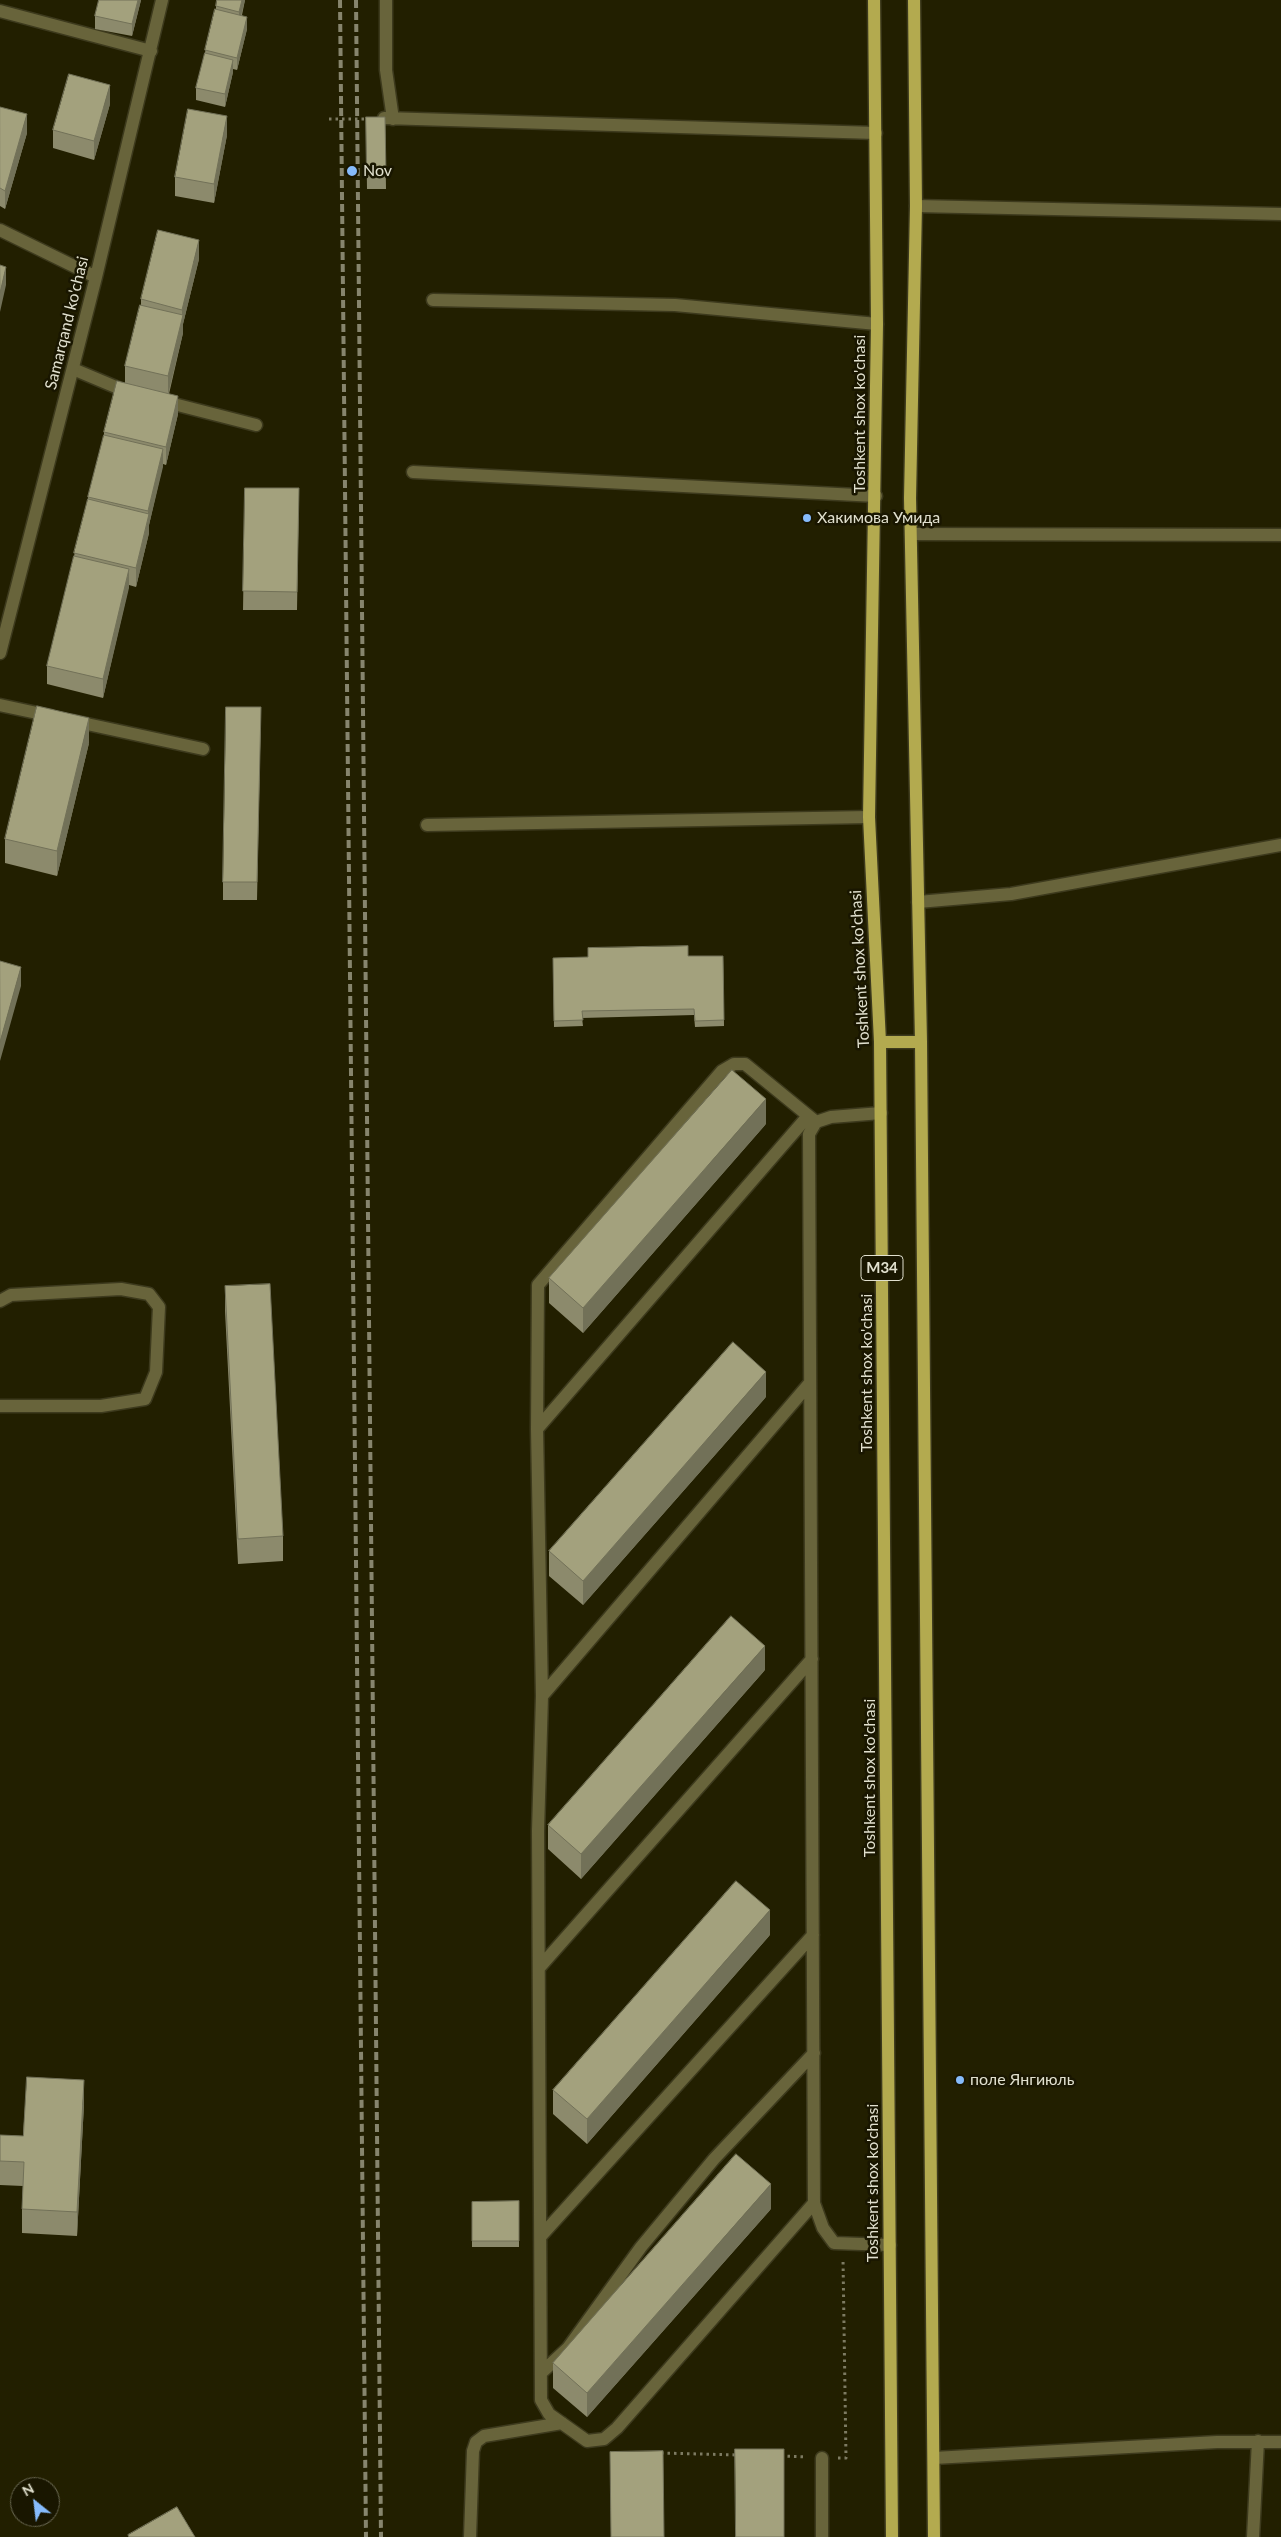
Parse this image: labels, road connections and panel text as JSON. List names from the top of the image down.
{
  "streets": {
    "main road": ["Toshkent shox ko'chasi", "M34"],
    "street": ["Samarqand ko'chasi"]
  },
  "places": ["Nov", "Хакимова Умида", "поле Янгиюль"],
  "north": "top left"
}
